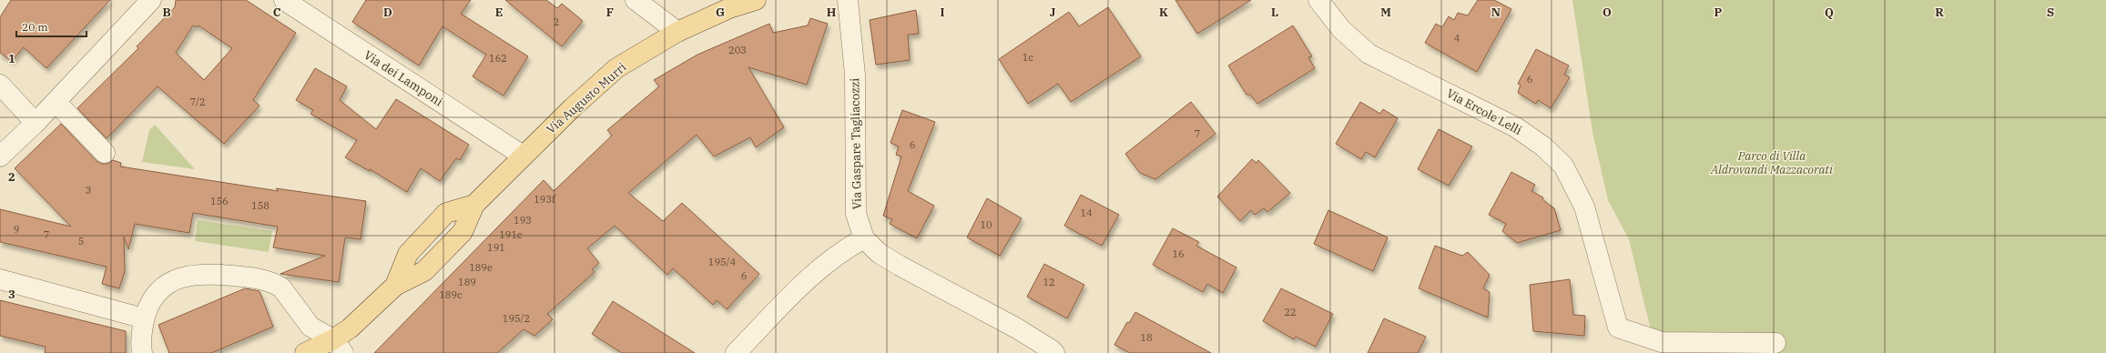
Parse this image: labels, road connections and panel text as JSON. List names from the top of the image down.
{
  "streets": {
    "main road": ["Via Augusto Murri"],
    "street": ["Via dei Lamponi", "Via Ercole Lelli", "Via Gaspare Tagliacozzi"]
  },
  "crossings": [
    ["Via dei Lamponi", "Via Augusto Murri"]
  ],
  "parks": ["Parco di Villa Aldrovandi Mazzacorati"],
  "house_numbers": [
    "2",
    "4",
    "203",
    "1c",
    "162",
    "6",
    "7/2",
    "7",
    "6",
    "3",
    "193f",
    "156",
    "158",
    "14",
    "193",
    "10",
    "9",
    "7",
    "191c",
    "5",
    "191",
    "16",
    "195/4",
    "189e",
    "6",
    "189",
    "12",
    "189c",
    "22",
    "195/2",
    "18"
  ],
  "scale_bar": "20 m",
  "grid": {
    "columns": [
      "B",
      "C",
      "D",
      "E",
      "F",
      "G",
      "H",
      "I",
      "J",
      "K",
      "L",
      "M",
      "N",
      "O",
      "P",
      "Q",
      "R",
      "S"
    ],
    "rows": ["1", "2", "3"]
  }
}
